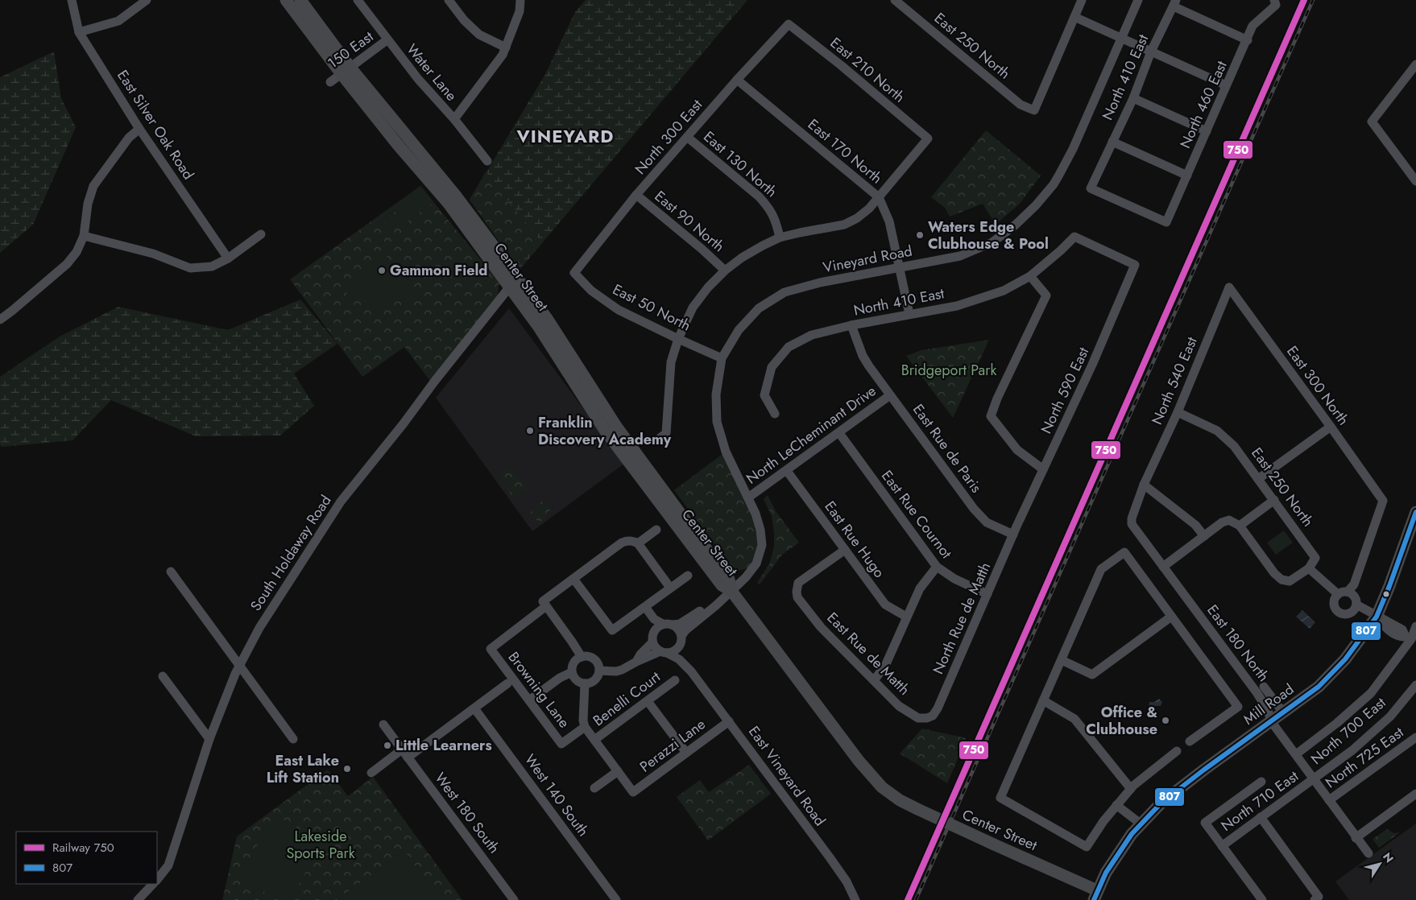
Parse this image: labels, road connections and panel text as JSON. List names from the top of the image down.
{
  "streets": {
    "main road": ["Center Street", "Mill Road"],
    "street": [
      "East 250 North",
      "150 East",
      "East 210 North",
      "Water Lane",
      "North 410 East",
      "North 460 East",
      "East Silver Oak Road",
      "North 300 East",
      "East 170 North",
      "East 130 North",
      "East 90 North",
      "Vineyard Road",
      "East 50 North",
      "North 540 East",
      "East 300 North",
      "North 590 East",
      "North LeCheminant Drive",
      "East Rue de Paris",
      "East Rue Cournot",
      "East Rue Hugo",
      "South Holdaway Road",
      "North Rue de Matth",
      "East 180 North",
      "East Rue de Matth",
      "Browning Lane",
      "Benelli Court",
      "North 700 East",
      "Perazzi Lane",
      "North 725 East",
      "East Vineyard Road",
      "West 140 South",
      "North 710 East",
      "West 180 South"
    ]
  },
  "crossings": [
    ["East 250 North", "North 540 East"],
    ["150 East", "Water Lane"],
    ["150 East", "Center Street"],
    ["East 210 North", "North 300 East"],
    ["East 210 North", "East 170 North"],
    ["North 410 East", "North 460 East"],
    ["North 410 East", "East 170 North"],
    ["North 410 East", "North 590 East"],
    ["North 410 East", "East Rue de Paris"],
    ["North 300 East", "East 170 North"],
    ["North 300 East", "East 130 North"],
    ["North 300 East", "East 90 North"],
    ["North 300 East", "East 50 North"],
    ["East 170 North", "Vineyard Road"],
    ["Vineyard Road", "Center Street"],
    ["Vineyard Road", "East 50 North"],
    ["Vineyard Road", "North LeCheminant Drive"],
    ["Vineyard Road", "East Vineyard Road"],
    ["Center Street", "South Holdaway Road"],
    ["Center Street", "Mill Road"],
    ["North 540 East", "East 300 North"],
    ["North 540 East", "East 180 North"],
    ["North 590 East", "East Rue de Paris"],
    ["North 590 East", "North Rue de Matth"],
    ["North LeCheminant Drive", "East Rue de Paris"],
    ["North LeCheminant Drive", "East Rue Cournot"],
    ["North LeCheminant Drive", "East Rue Hugo"],
    ["East Rue de Paris", "North Rue de Matth"],
    ["East Rue Cournot", "North Rue de Matth"],
    ["East Rue Hugo", "East Rue de Matth"],
    ["North Rue de Matth", "East Rue de Matth"],
    ["East 180 North", "Mill Road"],
    ["East 180 North", "North 700 East"],
    ["East 180 North", "North 725 East"],
    ["East 180 North", "North 710 East"],
    ["North 700 East", "North 710 East"],
    ["Perazzi Lane", "East Vineyard Road"]
  ],
  "districts": ["VINEYARD"],
  "parks": ["Bridgeport Park", "Lakeside Sports Park"],
  "places": [
    "Waters Edge Clubhouse & Pool",
    "Gammon Field",
    "Franklin Discovery Academy",
    "Office & Clubhouse",
    "Little Learners",
    "East Lake Lift Station"
  ],
  "lines": ["rail line 750", "transit line 807"],
  "legend": ["Railway 750", "807"],
  "north": "top right"
}
